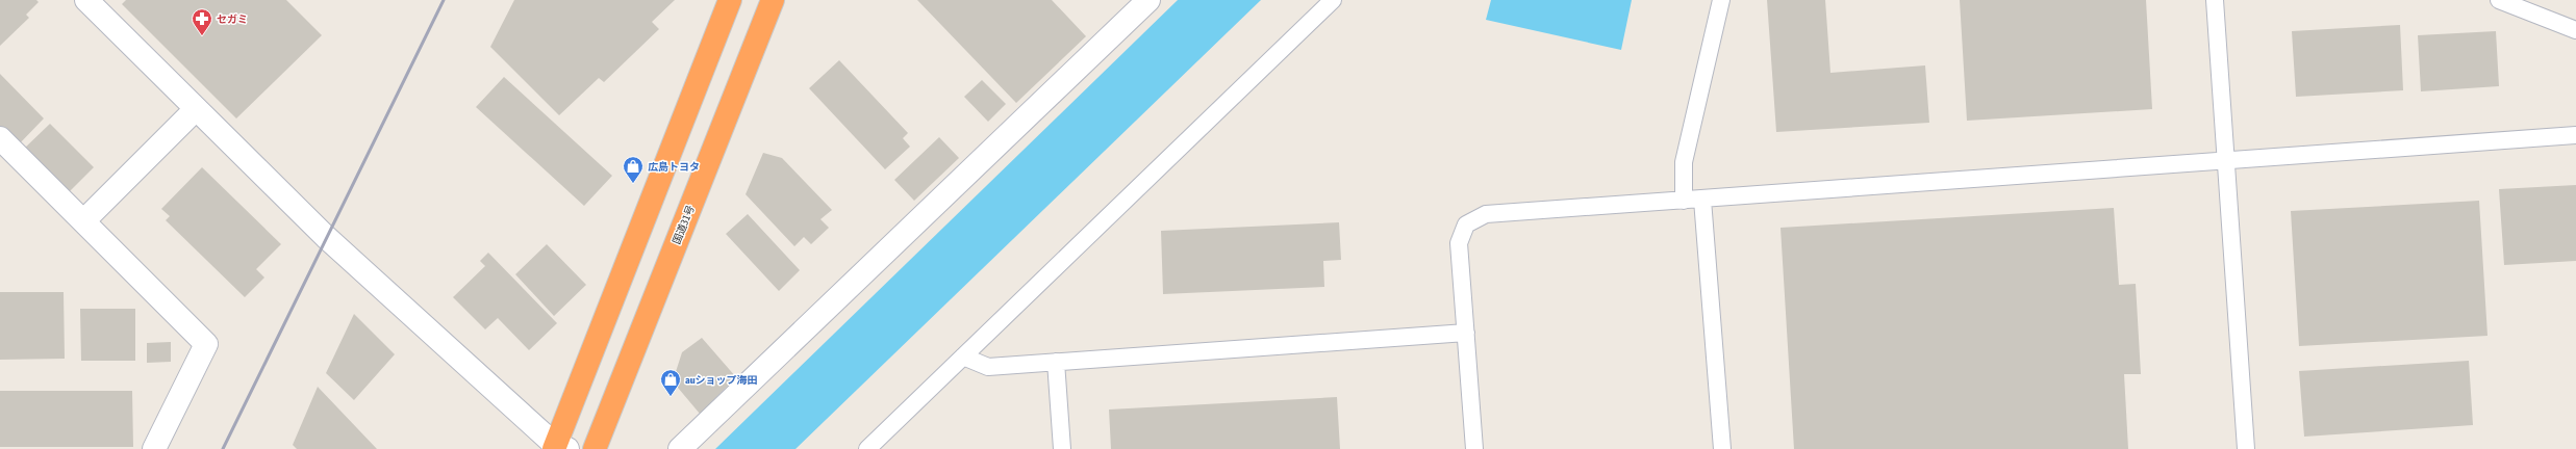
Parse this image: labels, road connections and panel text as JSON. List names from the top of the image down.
{
  "streets": {
    "highway": ["国道31号"]
  },
  "places": {
    "pharmacy": ["セガミ"],
    "shop": ["広島トヨタ", "auショップ海田"]
  }
}
